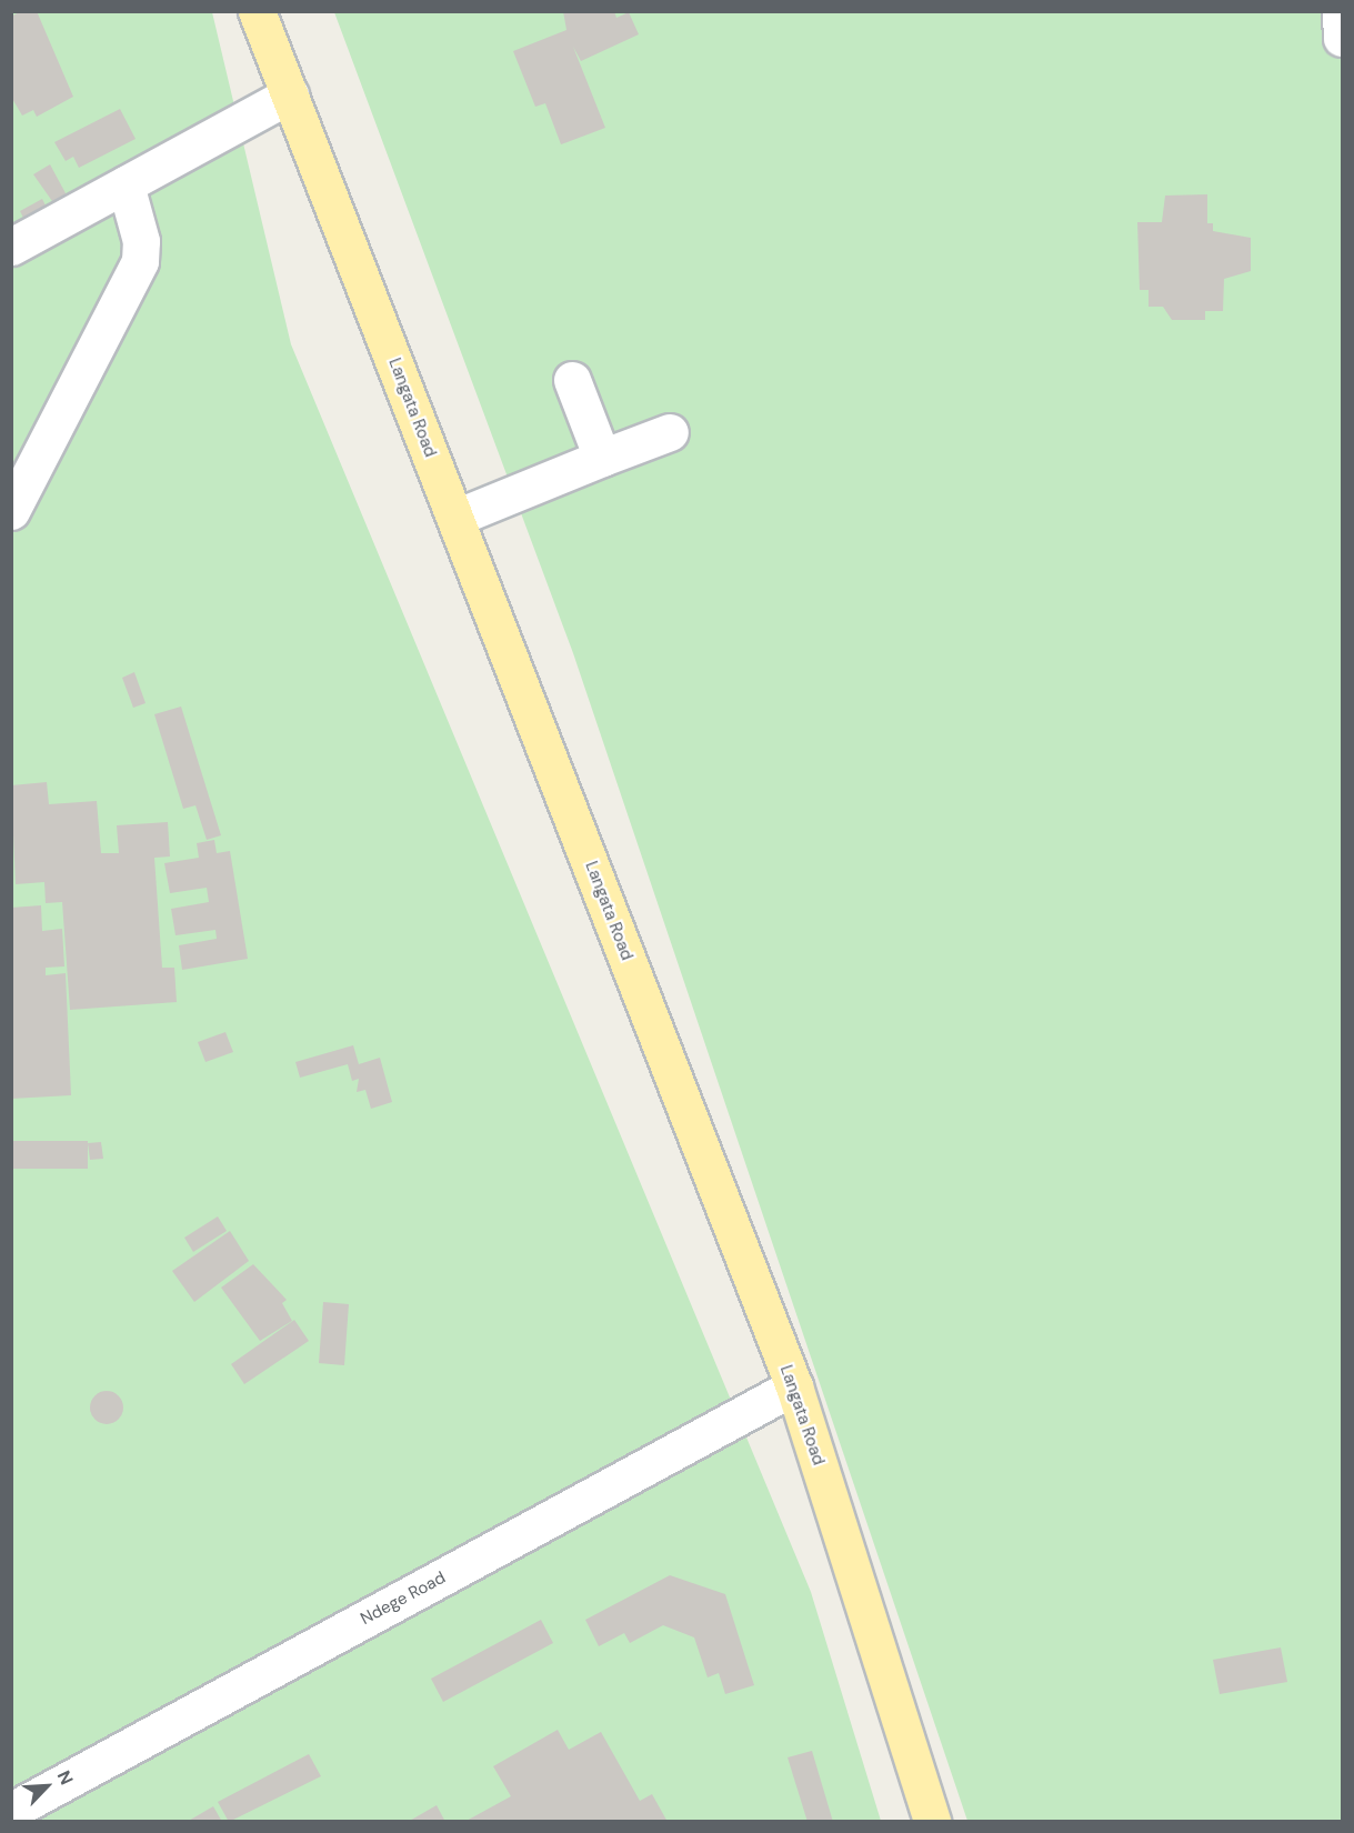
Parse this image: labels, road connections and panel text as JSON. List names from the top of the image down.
{
  "streets": {
    "main road": ["Langata Road"],
    "street": ["Ndege Road"]
  },
  "crossings": [
    ["Langata Road", "Ndege Road"]
  ],
  "north": "top right"
}
